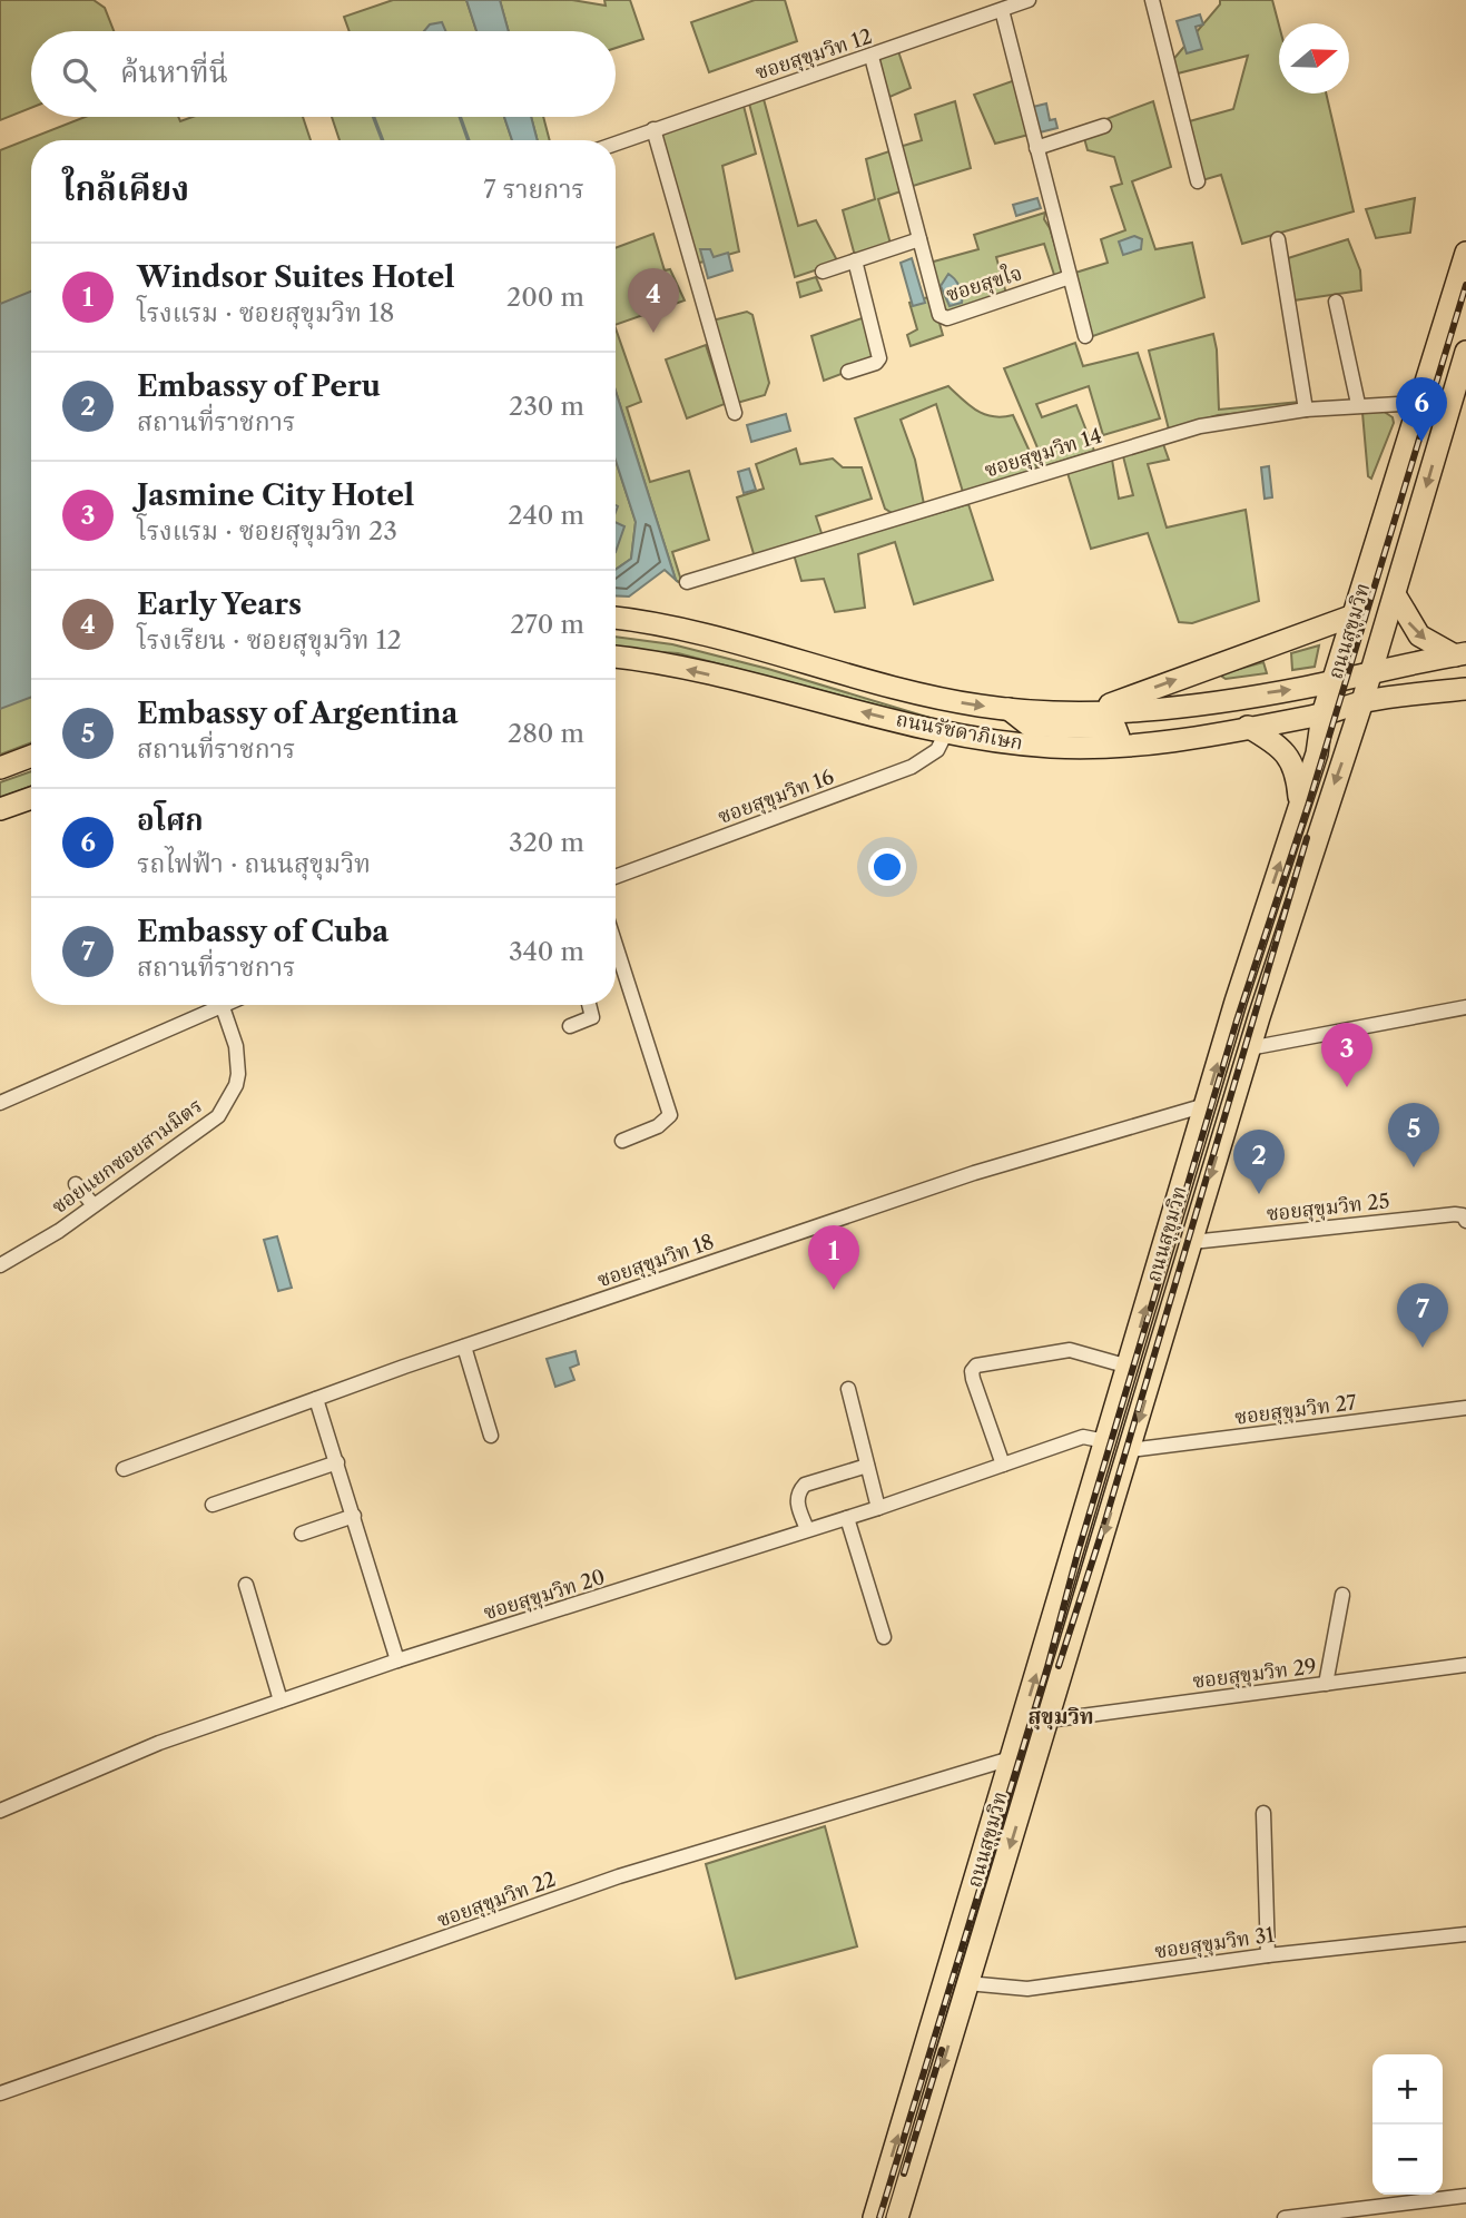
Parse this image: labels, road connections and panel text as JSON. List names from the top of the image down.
{
  "streets": {
    "main road": ["ถนนสุขุมวิท", "ถนนรัชดาภิเษก"],
    "street": [
      "ซอยสุขุมวิท 12",
      "ซอยสุขใจ",
      "ซอยสุขุมวิท 14",
      "ซอยสุขุมวิท 16",
      "ซอยแยกซอยสามมิตร",
      "ซอยสุขุมวิท 25",
      "ซอยสุขุมวิท 18",
      "ซอยสุขุมวิท 27",
      "ซอยสุขุมวิท 20",
      "ซอยสุขุมวิท 29",
      "ซอยสุขุมวิท 22",
      "ซอยสุขุมวิท 31"
    ]
  },
  "crossings": [
    ["ซอยสุขุมวิท 12", "ซอยสุขใจ"],
    ["ซอยสุขุมวิท 14", "ถนนสุขุมวิท"],
    ["ถนนสุขุมวิท", "ถนนรัชดาภิเษก"],
    ["ถนนสุขุมวิท", "ซอยสุขุมวิท 25"],
    ["ถนนสุขุมวิท", "ซอยสุขุมวิท 18"],
    ["ถนนสุขุมวิท", "ซอยสุขุมวิท 27"],
    ["ถนนสุขุมวิท", "ซอยสุขุมวิท 20"],
    ["ถนนสุขุมวิท", "ซอยสุขุมวิท 29"],
    ["ถนนสุขุมวิท", "ซอยสุขุมวิท 22"],
    ["ถนนสุขุมวิท", "ซอยสุขุมวิท 31"],
    ["ถนนรัชดาภิเษก", "ซอยสุขุมวิท 16"]
  ],
  "districts": ["สุขุมวิท"],
  "north": "right",
  "page": {
    "search": "ค้นหาที่นี่",
    "heading": ["ใกล้เคียง", "7 รายการ"],
    "list": [
      {
        "mark": "1",
        "name": "Windsor Suites Hotel",
        "note": "โรงแรม · ซอยสุขุมวิท 18",
        "value": "200 m"
      },
      {
        "mark": "2",
        "name": "Embassy of Peru",
        "note": "สถานที่ราชการ",
        "value": "230 m"
      },
      {
        "mark": "3",
        "name": "Jasmine City Hotel",
        "note": "โรงแรม · ซอยสุขุมวิท 23",
        "value": "240 m"
      },
      {
        "mark": "4",
        "name": "Early Years",
        "note": "โรงเรียน · ซอยสุขุมวิท 12",
        "value": "270 m"
      },
      {
        "mark": "5",
        "name": "Embassy of Argentina",
        "note": "สถานที่ราชการ",
        "value": "280 m"
      },
      {
        "mark": "6",
        "name": "อโศก",
        "note": "รถไฟฟ้า · ถนนสุขุมวิท",
        "value": "320 m"
      },
      {
        "mark": "7",
        "name": "Embassy of Cuba",
        "note": "สถานที่ราชการ",
        "value": "340 m"
      }
    ],
    "pins": [
      "4",
      "6",
      "3",
      "5",
      "2",
      "1",
      "7"
    ],
    "map_buttons": ["+", "−"]
  }
}
